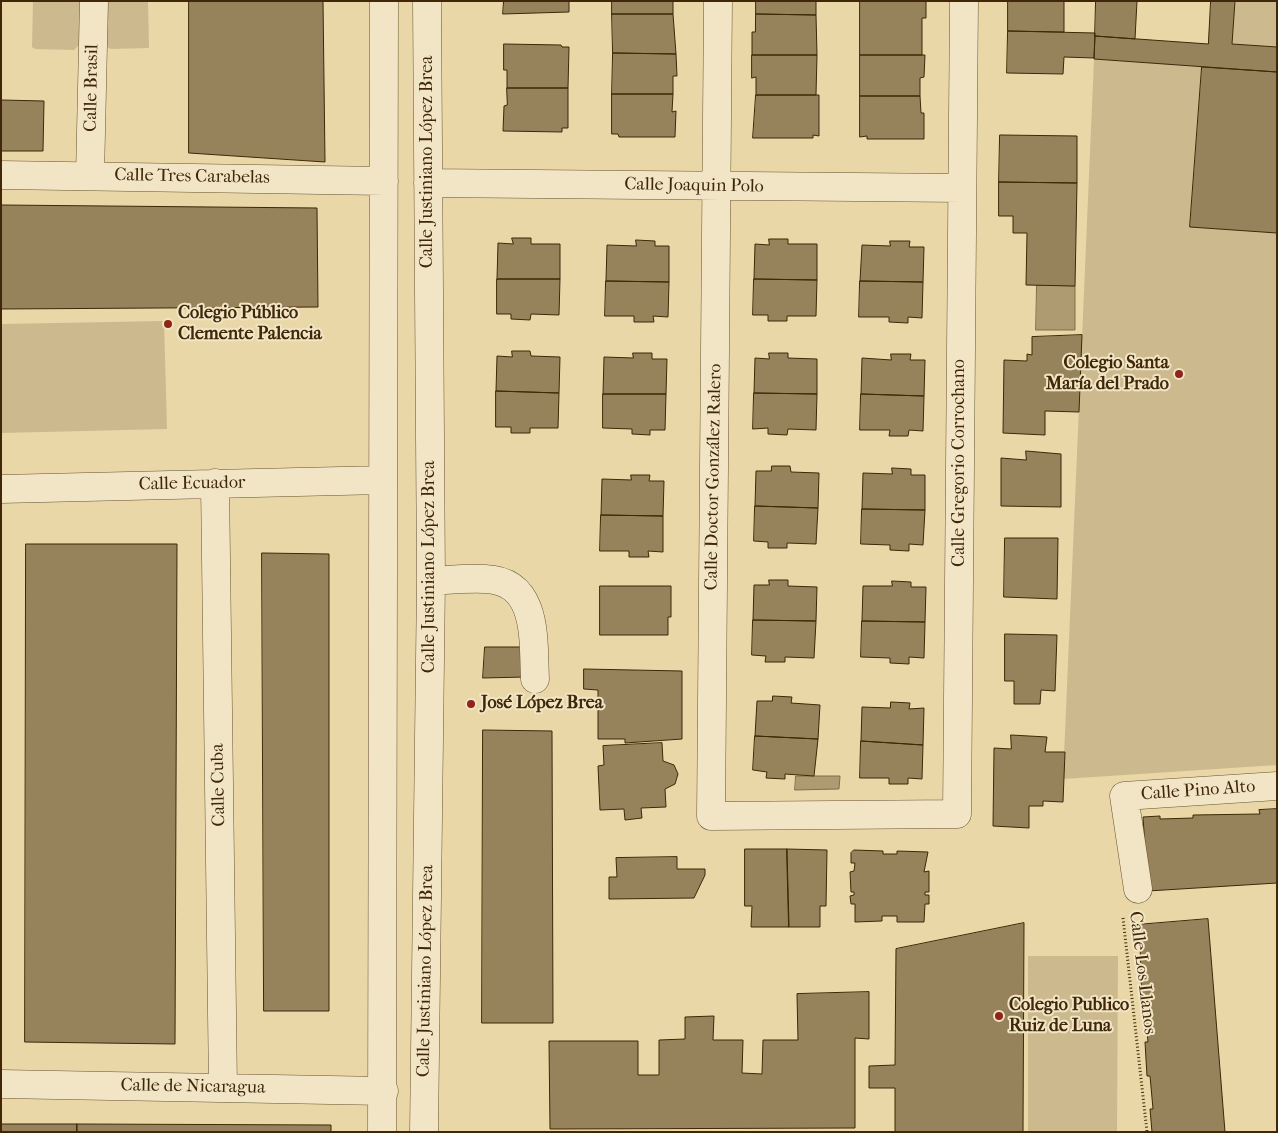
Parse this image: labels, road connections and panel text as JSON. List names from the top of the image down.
{
  "streets": {
    "street": [
      "Calle Brasil",
      "Calle Justiniano López Brea",
      "Calle Tres Carabelas",
      "Calle Joaquin Polo",
      "Calle Gregorio Corrochano",
      "Calle Doctor González Ralero",
      "Calle Ecuador",
      "Calle Cuba",
      "Calle Pino Alto",
      "Calle de Nicaragua"
    ],
    "path": ["Calle Los Llanos"]
  },
  "crossings": [
    ["Calle Brasil", "Calle Tres Carabelas"],
    ["Calle Justiniano López Brea", "Calle Joaquin Polo"],
    ["Calle Joaquin Polo", "Calle Gregorio Corrochano"],
    ["Calle Joaquin Polo", "Calle Doctor González Ralero"],
    ["Calle Gregorio Corrochano", "Calle Doctor González Ralero"],
    ["Calle Ecuador", "Calle Cuba"],
    ["Calle Cuba", "Calle de Nicaragua"],
    ["Calle Pino Alto", "Calle Los Llanos"]
  ],
  "places": [
    "Colegio Público Clemente Palencia",
    "Colegio Santa María del Prado",
    "José López Brea",
    "Colegio Publico Ruiz de Luna"
  ]
}
